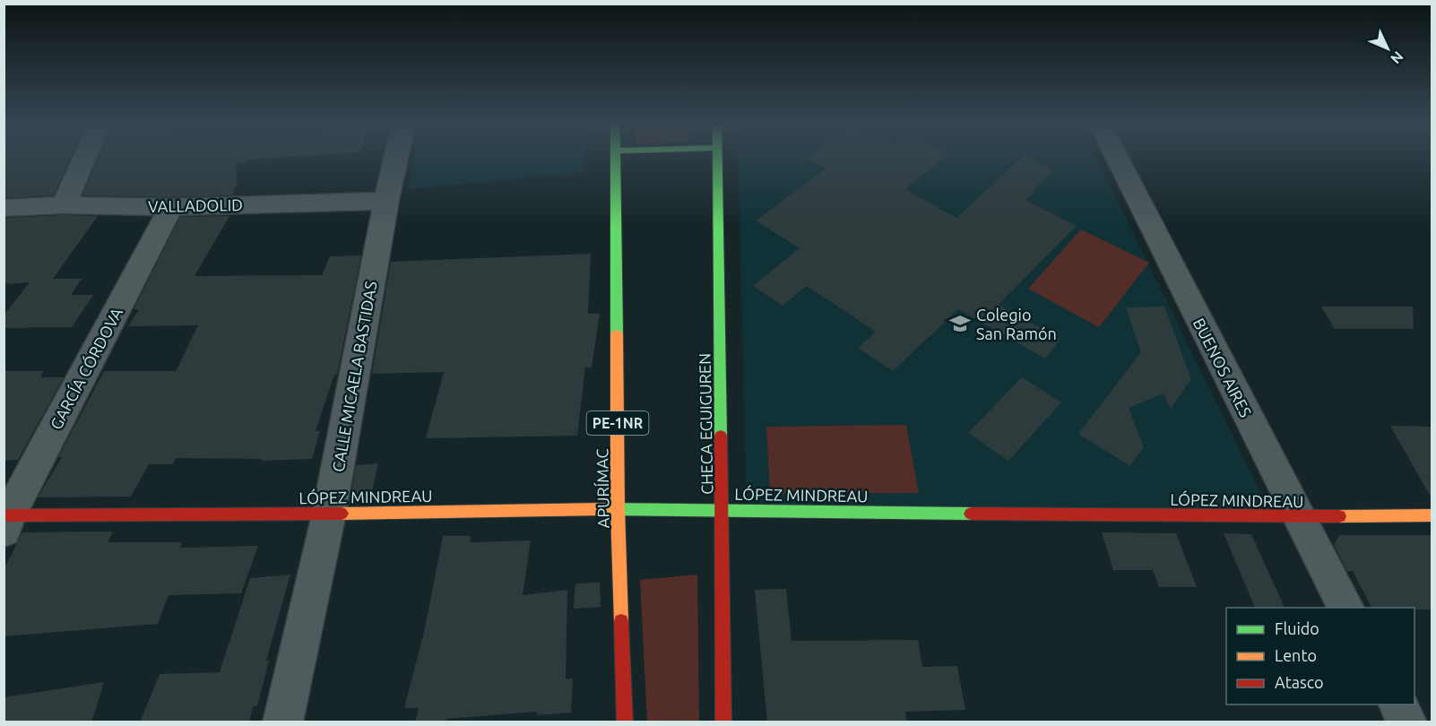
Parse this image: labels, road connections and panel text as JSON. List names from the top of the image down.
{
  "streets": {
    "main road": [
      "PE-1NR",
      "CHECA EGUIGUREN",
      "APURÍMAC",
      "LÓPEZ MINDREAU"
    ],
    "street": [
      "VALLADOLID",
      "BUENOS AIRES",
      "GARCÍA CÓRDOVA",
      "CALLE MICAELA BASTIDAS"
    ]
  },
  "crossings": [
    ["VALLADOLID", "GARCÍA CÓRDOVA"],
    ["VALLADOLID", "CALLE MICAELA BASTIDAS"],
    ["BUENOS AIRES", "LÓPEZ MINDREAU"],
    ["GARCÍA CÓRDOVA", "LÓPEZ MINDREAU"],
    ["CALLE MICAELA BASTIDAS", "LÓPEZ MINDREAU"],
    ["CHECA EGUIGUREN", "LÓPEZ MINDREAU"],
    ["APURÍMAC", "LÓPEZ MINDREAU"]
  ],
  "places": {
    "school or university": ["Colegio San Ramón"]
  },
  "legend": ["Fluido", "Lento", "Atasco"],
  "north": "bottom right"
}
